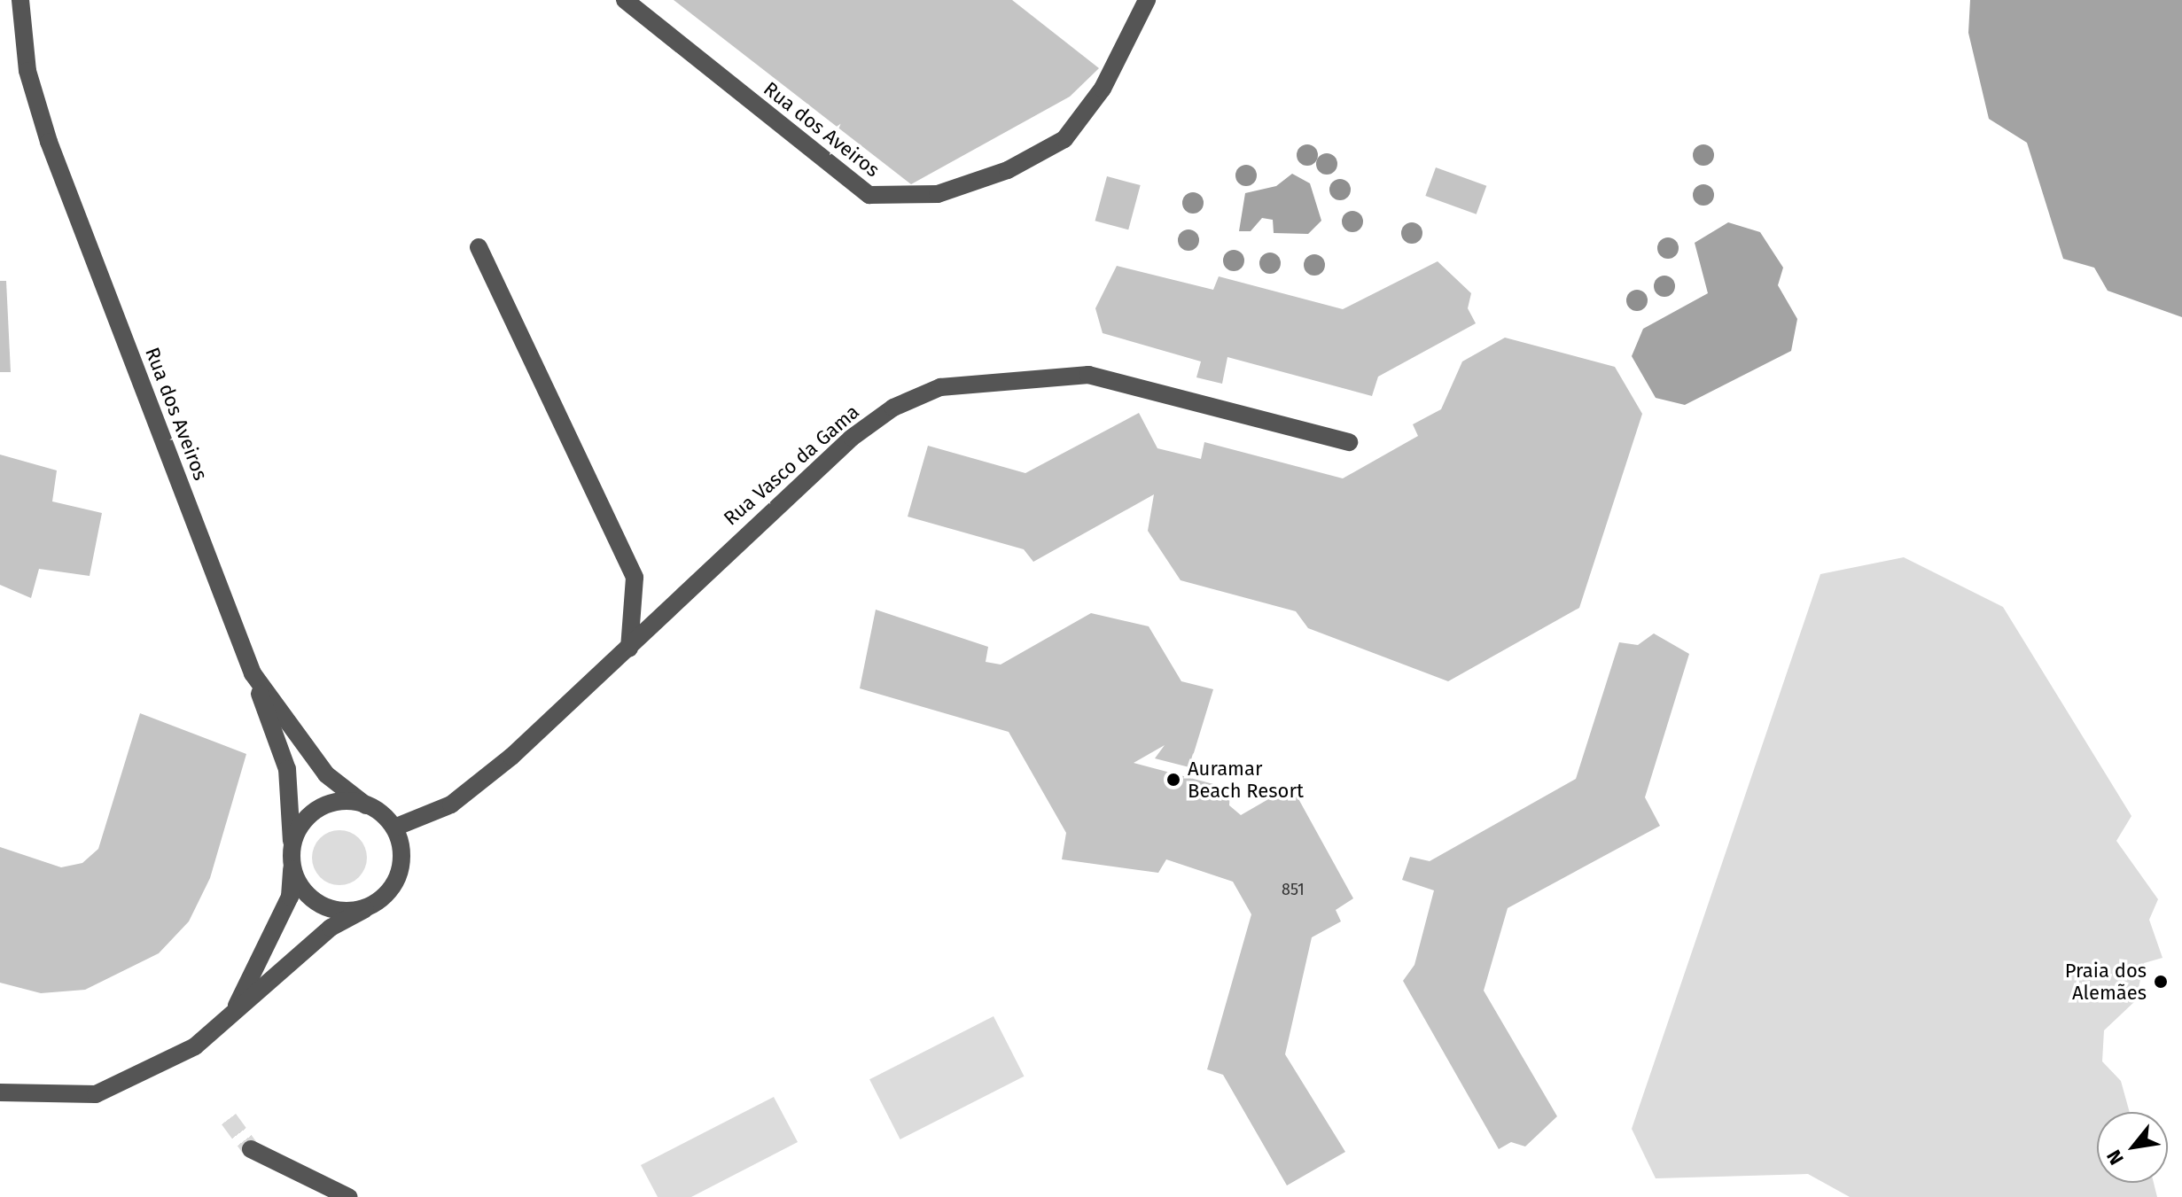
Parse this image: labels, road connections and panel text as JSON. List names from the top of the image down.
{
  "streets": {
    "street": ["Rua dos Aveiros", "Rua Vasco da Gama"]
  },
  "crossings": [
    ["Rua dos Aveiros", "Rua Vasco da Gama"]
  ],
  "places": ["Auramar Beach Resort", "Praia dos Alemães"],
  "house_numbers": ["851"],
  "north": "bottom left"
}
